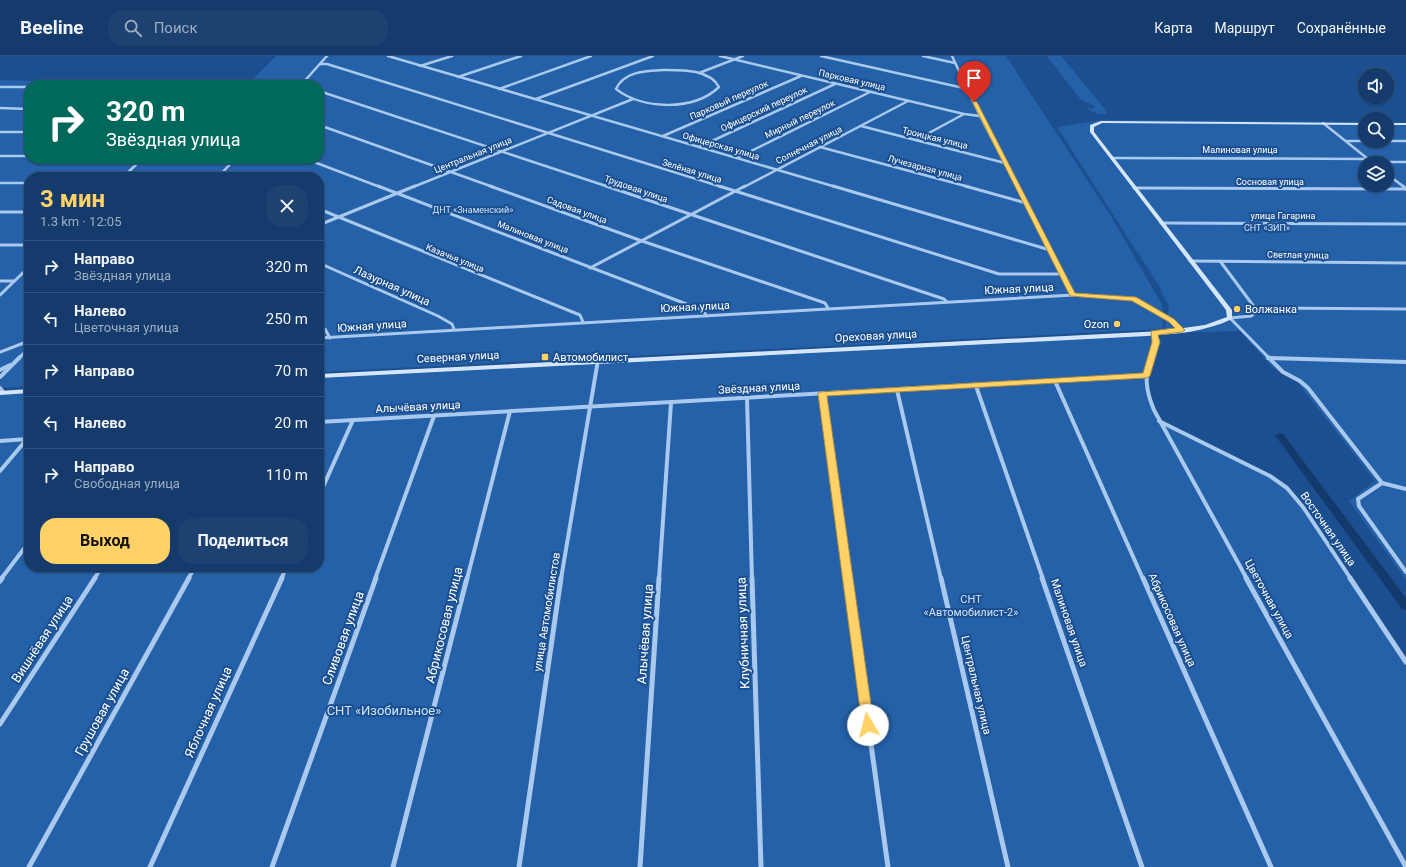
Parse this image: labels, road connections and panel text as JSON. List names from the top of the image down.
{
  "streets": {
    "street": [
      "Парковая улица",
      "Парковый переулок",
      "Офицерский переулок",
      "Мирный переулок",
      "Троицкая улица",
      "Солнечная улица",
      "Офицерская улица",
      "Малиновая улица",
      "Центральная улица",
      "Лучезарная улица",
      "Зелёная улица",
      "Сосновая улица",
      "Трудовая улица",
      "Садовая улица",
      "улица Гагарина",
      "Светлая улица",
      "Казачья улица",
      "Лазурная улица",
      "Южная улица",
      "Ореховая улица",
      "Северная улица",
      "Звёздная улица",
      "Алычёвая улица",
      "Восточная улица",
      "Цветочная улица",
      "улица Автомобилистов",
      "Абрикосовая улица",
      "Клубничная улица",
      "Сливовая улица",
      "Вишнёвая улица",
      "Грушовая улица",
      "Яблочная улица"
    ]
  },
  "crossings": [
    ["Парковая улица", "Парковый переулок"],
    ["Парковая улица", "Офицерский переулок"],
    ["Парковая улица", "Мирный переулок"],
    ["Парковая улица", "Солнечная улица"],
    ["Парковая улица", "Центральная улица"],
    ["Парковый переулок", "Офицерская улица"],
    ["Офицерский переулок", "Офицерская улица"],
    ["Мирный переулок", "Офицерская улица"],
    ["Троицкая улица", "Солнечная улица"],
    ["Солнечная улица", "Офицерская улица"],
    ["Солнечная улица", "Малиновая улица"],
    ["Солнечная улица", "Лучезарная улица"],
    ["Солнечная улица", "Зелёная улица"],
    ["Солнечная улица", "Трудовая улица"],
    ["Солнечная улица", "Садовая улица"],
    ["Офицерская улица", "Центральная улица"],
    ["Малиновая улица", "Центральная улица"],
    ["Малиновая улица", "Южная улица"],
    ["Малиновая улица", "Звёздная улица"],
    ["Центральная улица", "Зелёная улица"],
    ["Центральная улица", "Трудовая улица"],
    ["Центральная улица", "Садовая улица"],
    ["Центральная улица", "Казачья улица"],
    ["Центральная улица", "Звёздная улица"],
    ["Трудовая улица", "Южная улица"],
    ["Садовая улица", "Южная улица"],
    ["Казачья улица", "Южная улица"],
    ["Лазурная улица", "Южная улица"],
    ["Южная улица", "Ореховая улица"],
    ["Ореховая улица", "Северная улица"],
    ["Ореховая улица", "Цветочная улица"],
    ["Ореховая улица", "улица Автомобилистов"],
    ["Северная улица", "улица Автомобилистов"],
    ["Звёздная улица", "Алычёвая улица"],
    ["Звёздная улица", "Цветочная улица"],
    ["Звёздная улица", "улица Автомобилистов"],
    ["Звёздная улица", "Абрикосовая улица"],
    ["Звёздная улица", "Клубничная улица"],
    ["Алычёвая улица", "улица Автомобилистов"],
    ["Алычёвая улица", "Абрикосовая улица"],
    ["Алычёвая улица", "Сливовая улица"],
    ["Восточная улица", "Цветочная улица"]
  ],
  "parks": [
    "ДНТ «Знаменский»",
    "СНТ «ЗИП»",
    "СНТ «Автомобилист-2»",
    "СНТ «Изобильное»"
  ],
  "places": {
    "other": ["Волжанка", "Ozon"],
    "transit": ["Автомобилист"]
  },
  "page": {
    "header": "Beeline",
    "search": "Поиск",
    "nav": ["Карта", "Маршрут", "Сохранённые"],
    "turn": ["320 m", "Звёздная улица"],
    "heading": ["3 мин", "1.3 km · 12:05"],
    "list": [
      {
        "name": "Направо",
        "note": "Звёздная улица",
        "value": "320 m"
      },
      {
        "name": "Налево",
        "note": "Цветочная улица",
        "value": "250 m"
      },
      {
        "name": "Направо",
        "value": "70 m"
      },
      {
        "name": "Налево",
        "value": "20 m"
      },
      {
        "name": "Направо",
        "note": "Свободная улица",
        "value": "110 m"
      }
    ],
    "buttons": ["Выход", "Поделиться"]
  }
}
